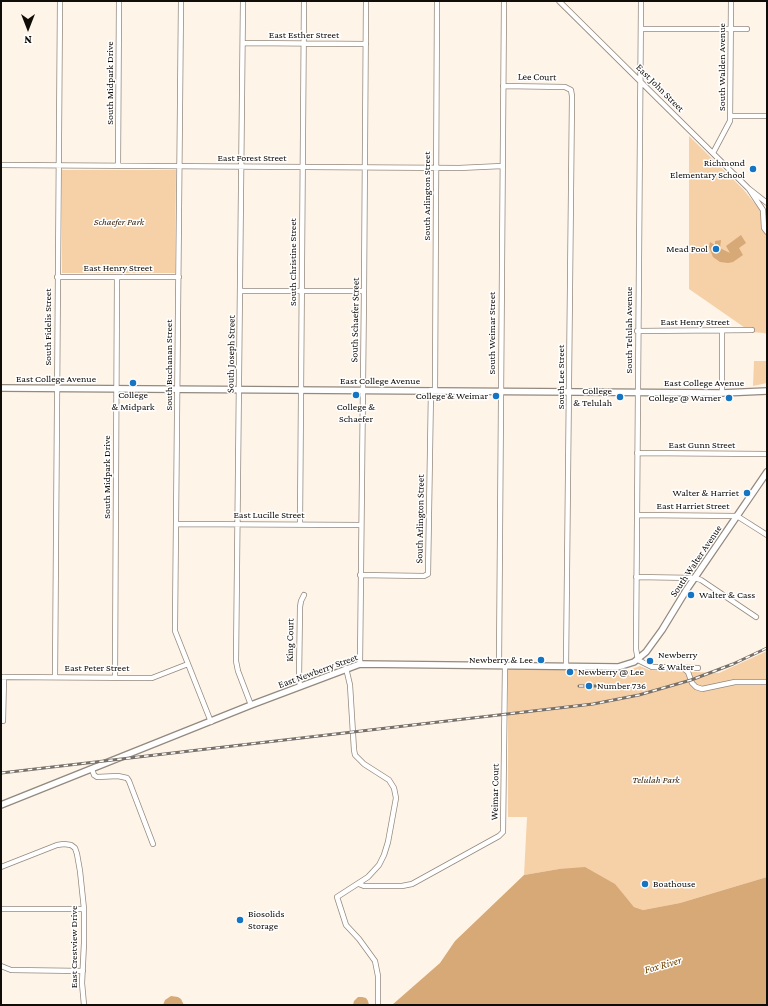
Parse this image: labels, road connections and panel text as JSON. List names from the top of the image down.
{
  "streets": {
    "main road": ["East College Avenue", "South Walter Avenue", "East Newberry Street"],
    "street": [
      "East Esther Street",
      "South Walden Avenue",
      "Lee Court",
      "South Midpark Drive",
      "East John Street",
      "East Forest Street",
      "South Arlington Street",
      "South Christine Street",
      "East Henry Street",
      "South Schaefer Street",
      "South Fidelis Street",
      "South Telulah Avenue",
      "South Weimar Street",
      "South Joseph Street",
      "South Buchanan Street",
      "South Lee Street",
      "East Gunn Street",
      "East Harriet Street",
      "East Lucille Street",
      "King Court",
      "East Peter Street",
      "Weimar Court",
      "East Crestview Drive"
    ]
  },
  "crossings": [
    ["East Esther Street", "South Christine Street"],
    ["East Esther Street", "South Schaefer Street"],
    ["East Esther Street", "South Joseph Street"],
    ["South Walden Avenue", "East John Street"],
    ["Lee Court", "South Weimar Street"],
    ["Lee Court", "South Lee Street"],
    ["South Midpark Drive", "East Forest Street"],
    ["South Midpark Drive", "East Henry Street"],
    ["South Midpark Drive", "East College Avenue"],
    ["South Midpark Drive", "East Peter Street"],
    ["East John Street", "South Telulah Avenue"],
    ["East Forest Street", "South Arlington Street"],
    ["East Forest Street", "South Christine Street"],
    ["East Forest Street", "South Schaefer Street"],
    ["East Forest Street", "South Fidelis Street"],
    ["East Forest Street", "South Weimar Street"],
    ["East Forest Street", "South Joseph Street"],
    ["East Forest Street", "South Buchanan Street"],
    ["South Arlington Street", "South Schaefer Street"],
    ["South Arlington Street", "East College Avenue"],
    ["South Christine Street", "East College Avenue"],
    ["South Christine Street", "East Lucille Street"],
    ["East Henry Street", "South Fidelis Street"],
    ["East Henry Street", "South Telulah Avenue"],
    ["East Henry Street", "South Buchanan Street"],
    ["South Schaefer Street", "East College Avenue"],
    ["South Schaefer Street", "East Lucille Street"],
    ["South Schaefer Street", "East Newberry Street"],
    ["South Fidelis Street", "East College Avenue"],
    ["South Fidelis Street", "East Peter Street"],
    ["South Telulah Avenue", "East College Avenue"],
    ["South Telulah Avenue", "East Gunn Street"],
    ["South Telulah Avenue", "East Harriet Street"],
    ["South Telulah Avenue", "South Walter Avenue"],
    ["South Telulah Avenue", "East Newberry Street"],
    ["South Weimar Street", "East College Avenue"],
    ["South Weimar Street", "East Newberry Street"],
    ["South Weimar Street", "Weimar Court"],
    ["South Joseph Street", "East College Avenue"],
    ["South Joseph Street", "East Lucille Street"],
    ["South Joseph Street", "East Newberry Street"],
    ["South Buchanan Street", "East College Avenue"],
    ["South Buchanan Street", "East Lucille Street"],
    ["South Buchanan Street", "East Peter Street"],
    ["South Buchanan Street", "East Newberry Street"],
    ["South Lee Street", "East College Avenue"],
    ["South Lee Street", "East Newberry Street"],
    ["East Harriet Street", "South Walter Avenue"],
    ["South Walter Avenue", "East Newberry Street"],
    ["King Court", "East Newberry Street"],
    ["East Newberry Street", "Weimar Court"]
  ],
  "water": ["Fox River"],
  "parks": ["Schaefer Park", "Telulah Park"],
  "places": [
    "Richmond Elementary School",
    "Mead Pool",
    "College & Midpark",
    "College & Schaefer",
    "College & Weimar",
    "College & Telulah",
    "College @ Warner",
    "Walter & Harriet",
    "Walter & Cass",
    "Newberry & Lee",
    "Newberry & Walter",
    "Newberry @ Lee",
    "Number 736",
    "Boathouse",
    "Biosolids Storage"
  ],
  "north": "bottom"
}
